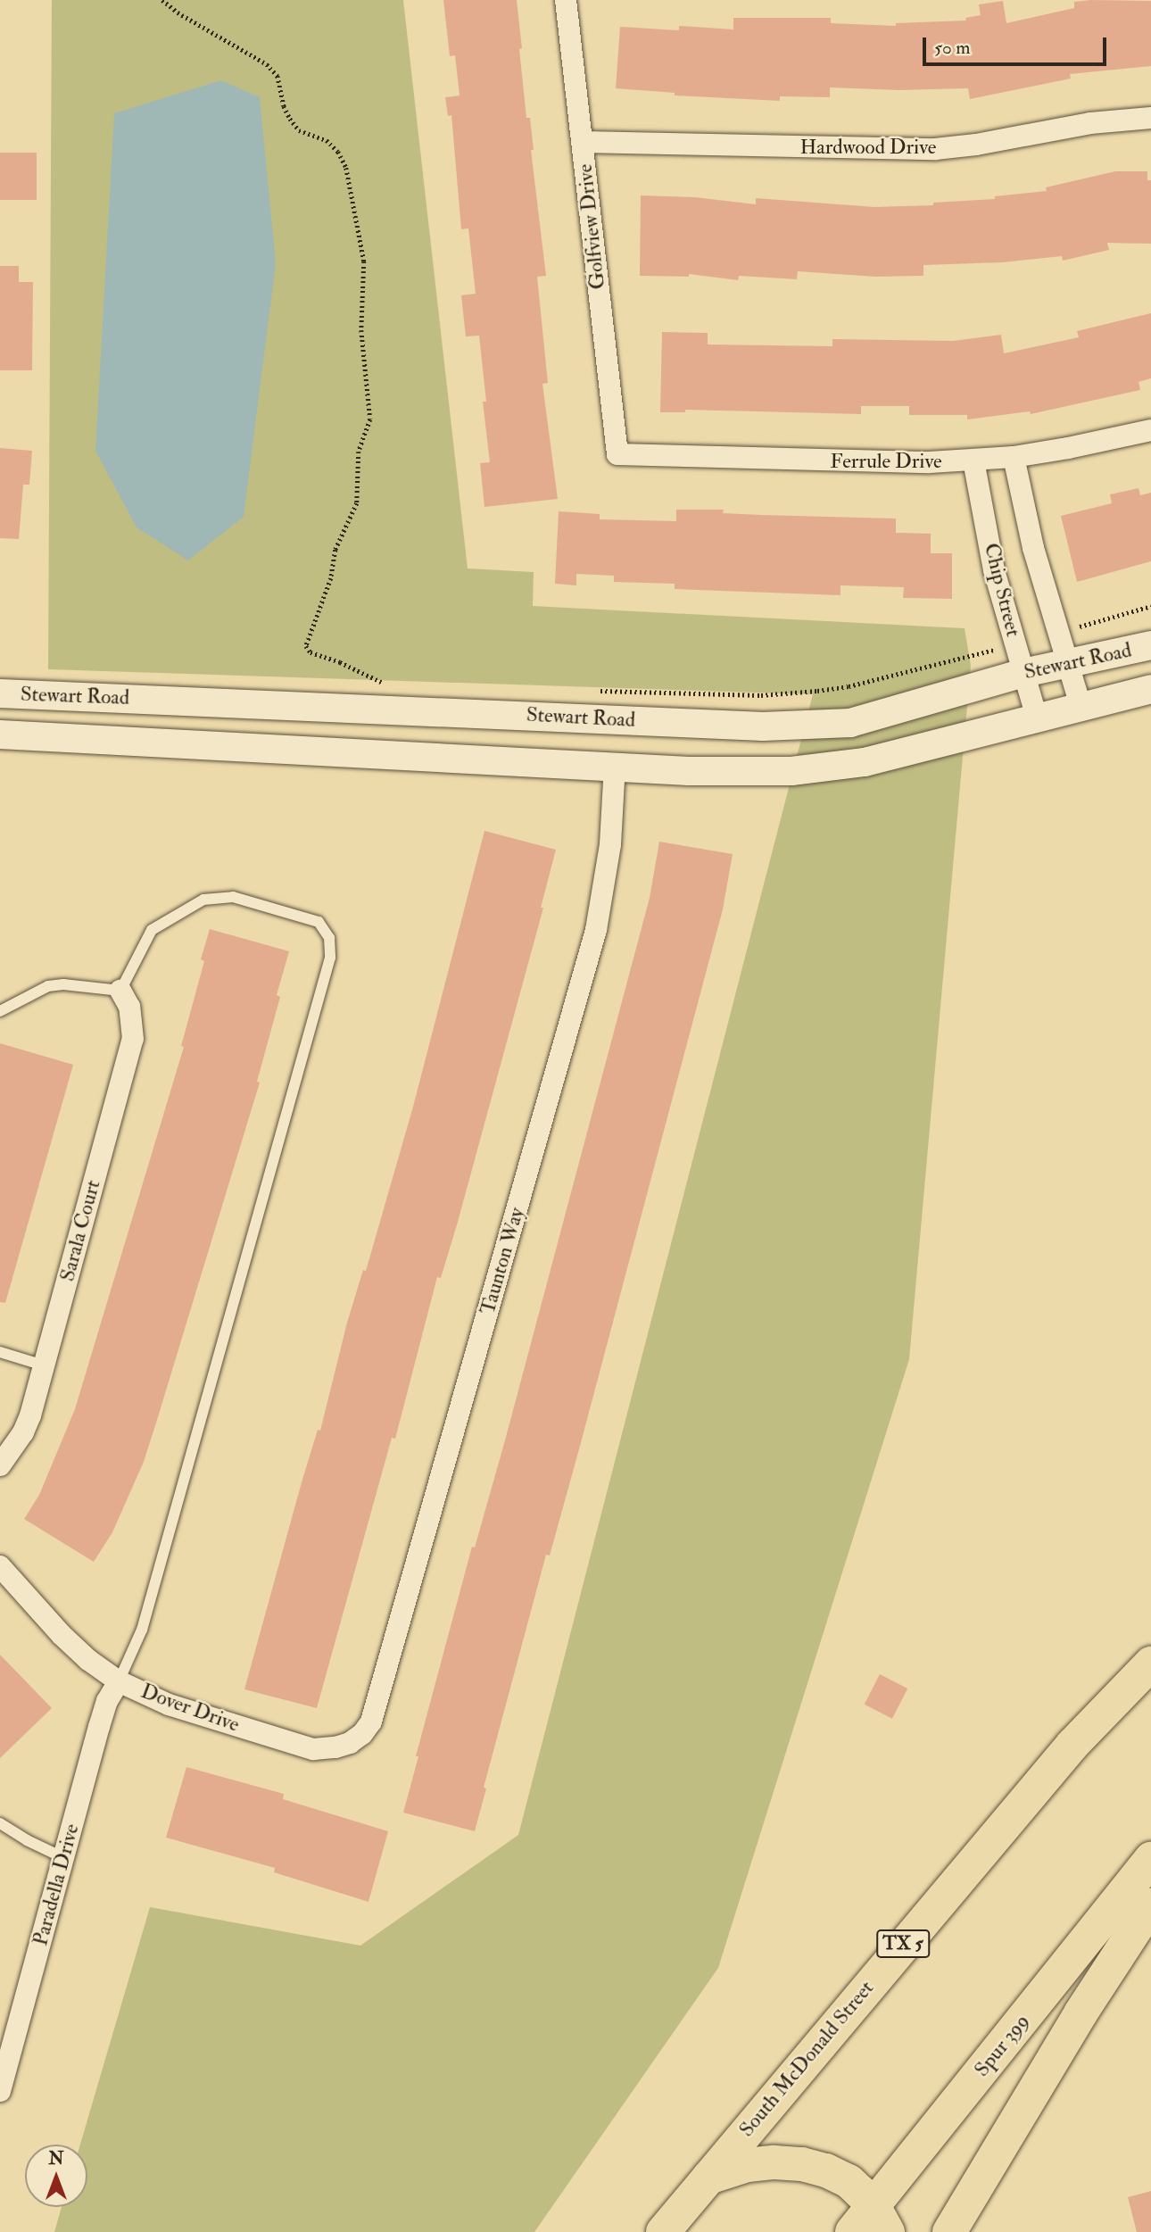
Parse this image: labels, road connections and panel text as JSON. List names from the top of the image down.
{
  "streets": {
    "main road": ["TX 5", "Spur 399", "South McDonald Street"],
    "street": [
      "Hardwood Drive",
      "Golfview Drive",
      "Ferrule Drive",
      "Chip Street",
      "Stewart Road",
      "Sarala Court",
      "Taunton Way",
      "Dover Drive",
      "Paradella Drive"
    ]
  },
  "crossings": [
    ["Hardwood Drive", "Golfview Drive"],
    ["Golfview Drive", "Ferrule Drive"],
    ["Ferrule Drive", "Chip Street"],
    ["Chip Street", "Stewart Road"],
    ["Stewart Road", "Taunton Way"],
    ["Taunton Way", "Dover Drive"],
    ["Dover Drive", "Paradella Drive"]
  ],
  "scale_bar": "50 m",
  "north": "top"
}
